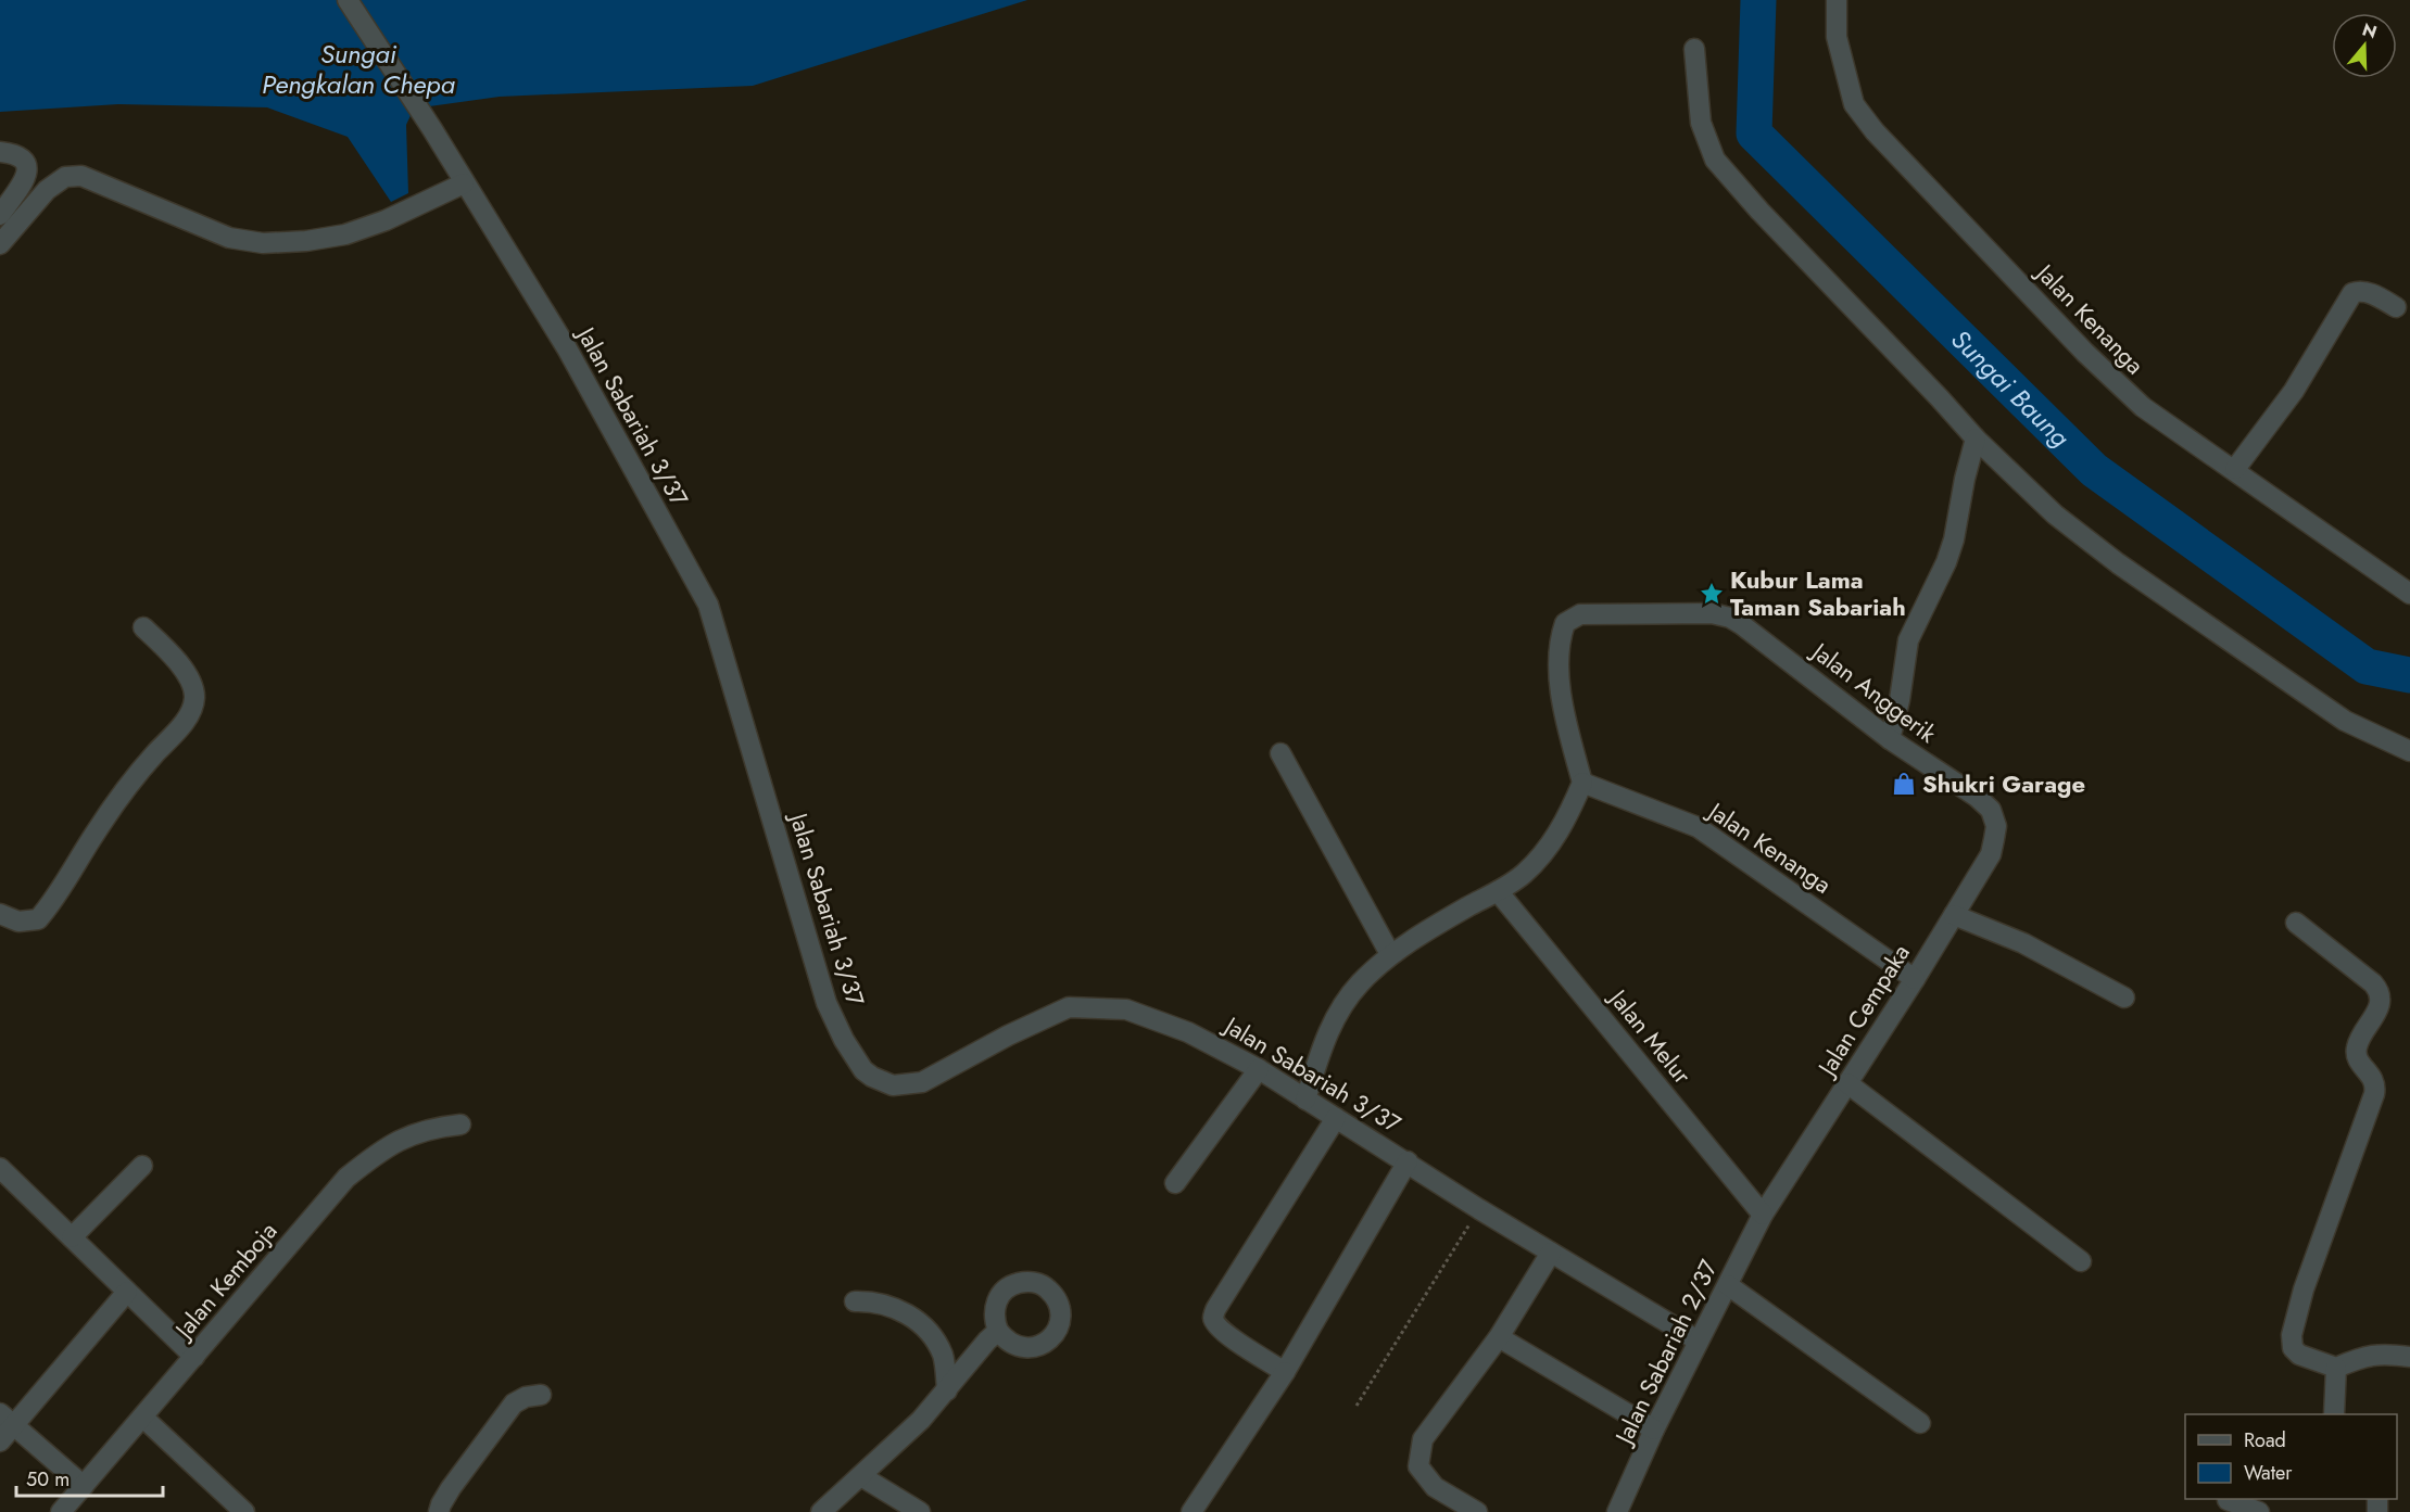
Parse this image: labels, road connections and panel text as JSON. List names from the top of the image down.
{
  "streets": {
    "street": [
      "Jalan Kenanga",
      "Jalan Sabariah 3/37",
      "Jalan Anggerik",
      "Jalan Cempaka",
      "Jalan Melur",
      "Jalan Kemboja",
      "Jalan Sabariah 2/37"
    ]
  },
  "crossings": [
    ["Jalan Kenanga", "Jalan Anggerik"],
    ["Jalan Kenanga", "Jalan Cempaka"],
    ["Jalan Sabariah 3/37", "Jalan Sabariah 2/37"],
    ["Jalan Anggerik", "Jalan Cempaka"],
    ["Jalan Cempaka", "Jalan Melur"],
    ["Jalan Cempaka", "Jalan Sabariah 2/37"],
    ["Jalan Melur", "Jalan Sabariah 2/37"]
  ],
  "water": ["Sungai Pengkalan Chepa", "Sungai Baung"],
  "places": {
    "place": ["Kubur Lama Taman Sabariah"],
    "shop": ["Shukri Garage"]
  },
  "legend": ["Road", "Water"],
  "scale_bar": "50 m",
  "north": "top"
}
